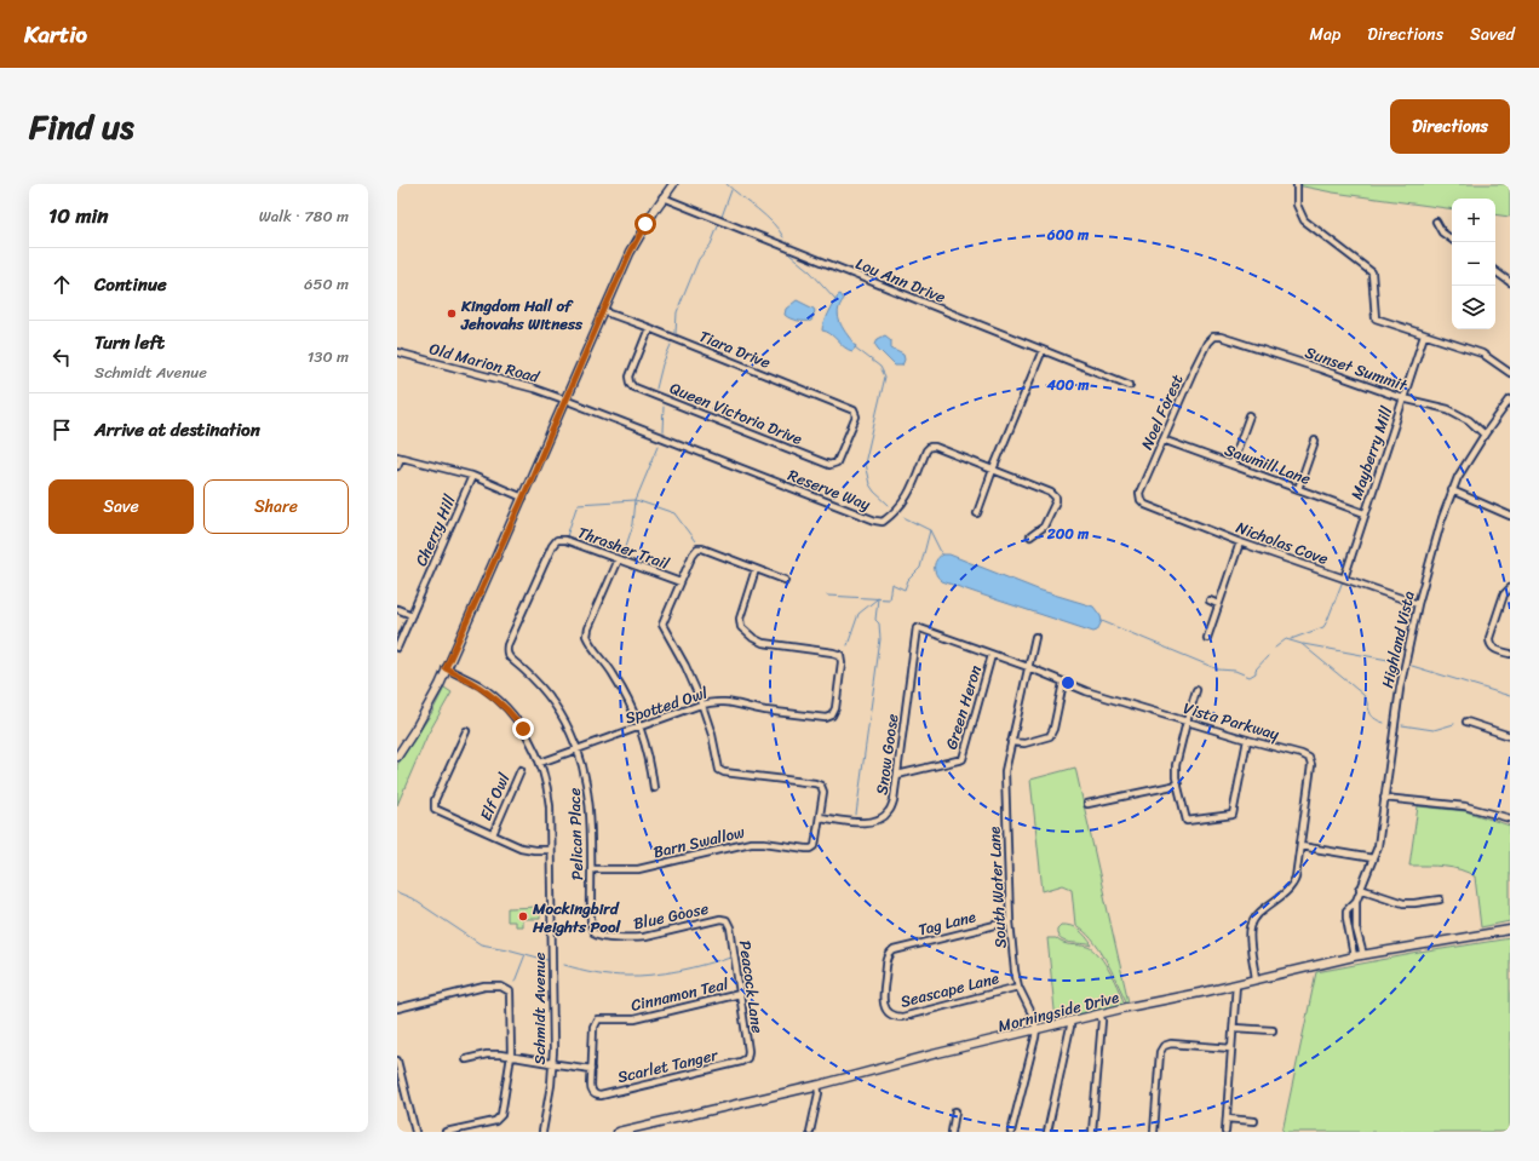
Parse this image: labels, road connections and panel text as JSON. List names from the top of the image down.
{
  "streets": {
    "street": [
      "Lou Ann Drive",
      "Tiara Drive",
      "Old Marion Road",
      "Sunset Summit",
      "Noel Forest",
      "Queen Victoria Drive",
      "Mayberry Mill",
      "Sawmill Lane",
      "Reserve Way",
      "Cherry Hill",
      "Nicholas Cove",
      "Thrasher Trail",
      "Highland Vista",
      "Spotted Owl",
      "Green Heron",
      "Vista Parkway",
      "Snow Goose",
      "Elf Owl",
      "Pelican Place",
      "Barn Swallow",
      "South Water Lane",
      "Blue Goose",
      "Tag Lane",
      "Peacock Lane",
      "Seascape Lane",
      "Cinnamon Teal",
      "Schmidt Avenue",
      "Morningside Drive",
      "Scarlet Tanger"
    ]
  },
  "crossings": [
    ["Tiara Drive", "Queen Victoria Drive"],
    ["Old Marion Road", "Reserve Way"],
    ["Sunset Summit", "Noel Forest"],
    ["Sunset Summit", "Mayberry Mill"],
    ["Sunset Summit", "Highland Vista"],
    ["Noel Forest", "Sawmill Lane"],
    ["Noel Forest", "Nicholas Cove"],
    ["Mayberry Mill", "Sawmill Lane"],
    ["Mayberry Mill", "Nicholas Cove"],
    ["Nicholas Cove", "Highland Vista"],
    ["Thrasher Trail", "Pelican Place"],
    ["Highland Vista", "Morningside Drive"],
    ["Spotted Owl", "Pelican Place"],
    ["Spotted Owl", "Schmidt Avenue"],
    ["Green Heron", "Vista Parkway"],
    ["Green Heron", "Snow Goose"],
    ["Vista Parkway", "Snow Goose"],
    ["Vista Parkway", "South Water Lane"],
    ["Vista Parkway", "Morningside Drive"],
    ["Snow Goose", "Barn Swallow"],
    ["Pelican Place", "Barn Swallow"],
    ["Pelican Place", "Blue Goose"],
    ["South Water Lane", "Tag Lane"],
    ["South Water Lane", "Seascape Lane"],
    ["South Water Lane", "Morningside Drive"],
    ["Blue Goose", "Peacock Lane"],
    ["Tag Lane", "Seascape Lane"],
    ["Peacock Lane", "Cinnamon Teal"],
    ["Peacock Lane", "Scarlet Tanger"],
    ["Cinnamon Teal", "Scarlet Tanger"]
  ],
  "places": ["Kingdom Hall of Jehovahs Witness", "Mockingbird Heights Pool"],
  "page": {
    "header": "Kartio",
    "nav": ["Map", "Directions", "Saved"],
    "title": "Find us",
    "buttons": [
      "Directions",
      ["Save", "Share"]
    ],
    "heading": ["10 min", "Walk · 780 m"],
    "map_buttons": ["+", "−"],
    "list": [
      ["Continue", "650 m"],
      ["Turn left", "Schmidt Avenue", "130 m"],
      "Arrive at destination"
    ]
  },
  "rings": ["600 m", "400 m", "200 m"]
}
